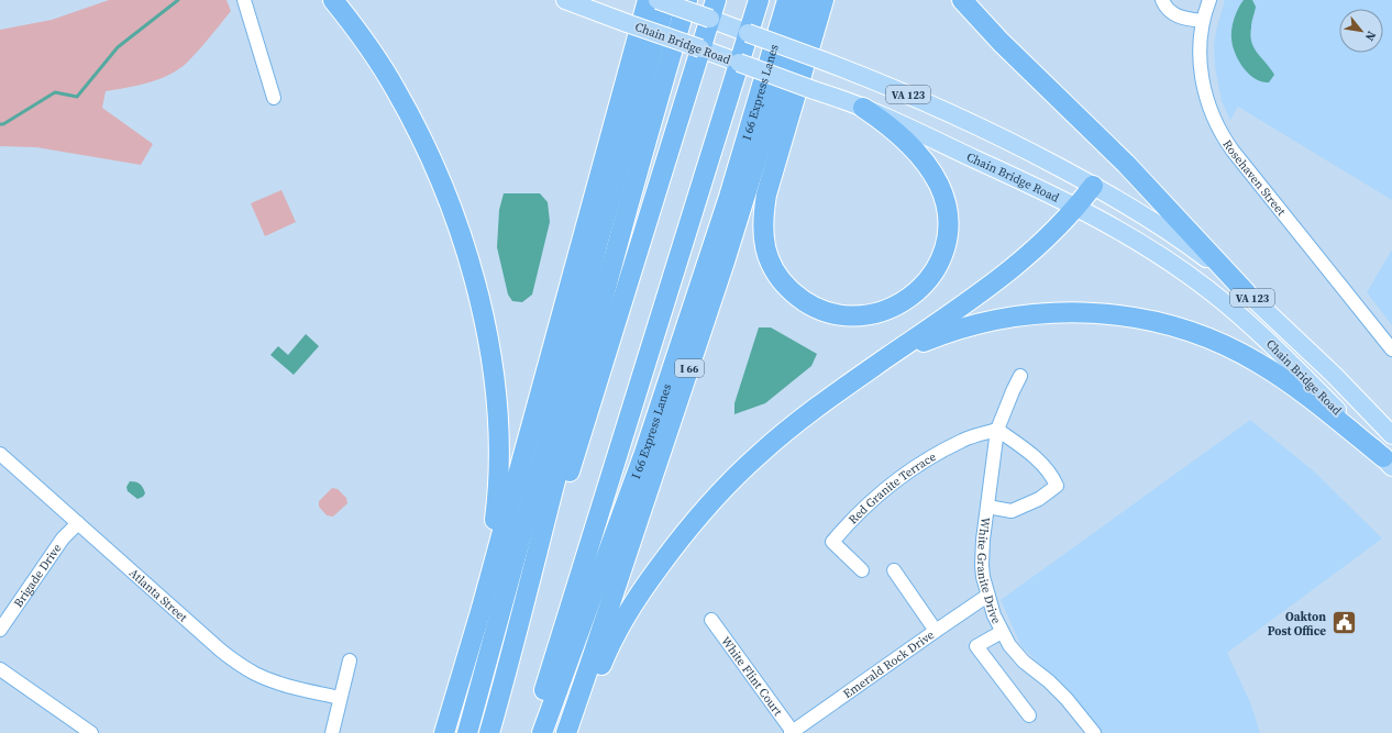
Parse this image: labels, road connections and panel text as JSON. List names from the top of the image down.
{
  "streets": {
    "highway": ["I 66 Express Lanes", "I 66"],
    "main road": ["Chain Bridge Road", "VA 123"],
    "street": [
      "Rosehaven Street",
      "Red Granite Terrace",
      "White Granite Drive",
      "Brigade Drive",
      "Atlanta Street",
      "Emerald Rock Drive",
      "White Flint Court"
    ]
  },
  "crossings": [
    ["Red Granite Terrace", "White Granite Drive"],
    ["White Granite Drive", "Emerald Rock Drive"],
    ["Brigade Drive", "Atlanta Street"],
    ["Emerald Rock Drive", "White Flint Court"]
  ],
  "places": {
    "public building": ["Oakton Post Office"]
  },
  "north": "bottom right"
}
